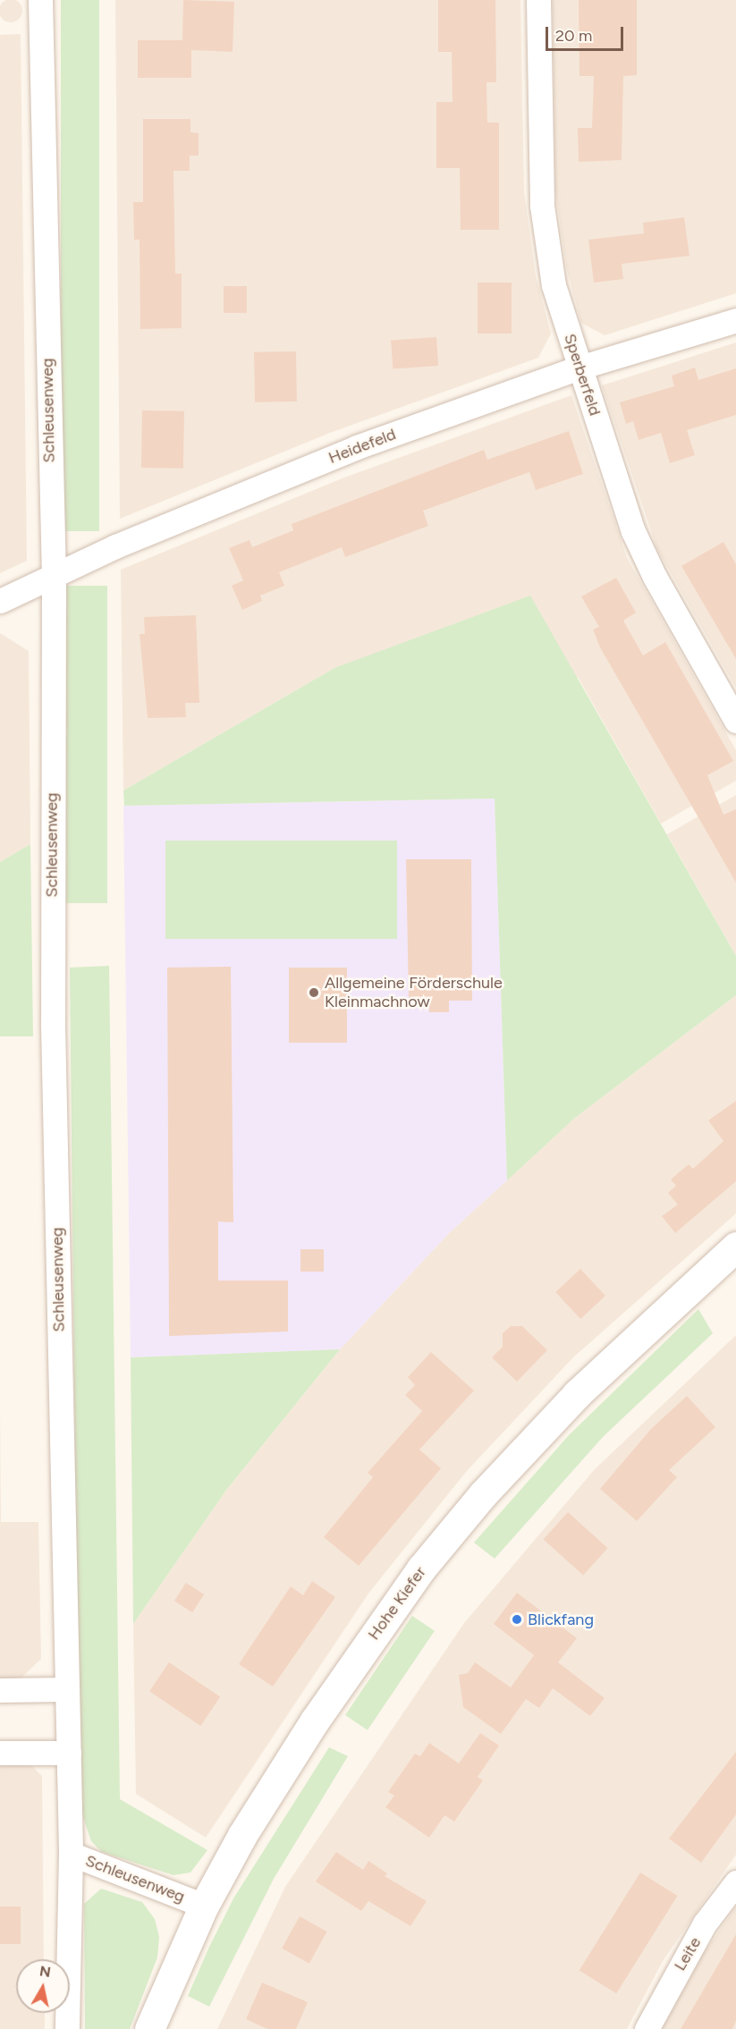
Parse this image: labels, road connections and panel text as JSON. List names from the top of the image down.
{
  "streets": {
    "street": [
      "Sperberfeld",
      "Schleusenweg",
      "Heidefeld",
      "Hohe Kiefer",
      "Leite"
    ]
  },
  "crossings": [
    ["Sperberfeld", "Heidefeld"],
    ["Schleusenweg", "Heidefeld"],
    ["Schleusenweg", "Hohe Kiefer"]
  ],
  "places": ["Allgemeine Förderschule Kleinmachnow", "Blickfang"],
  "scale_bar": "20 m",
  "north": "top"
}
